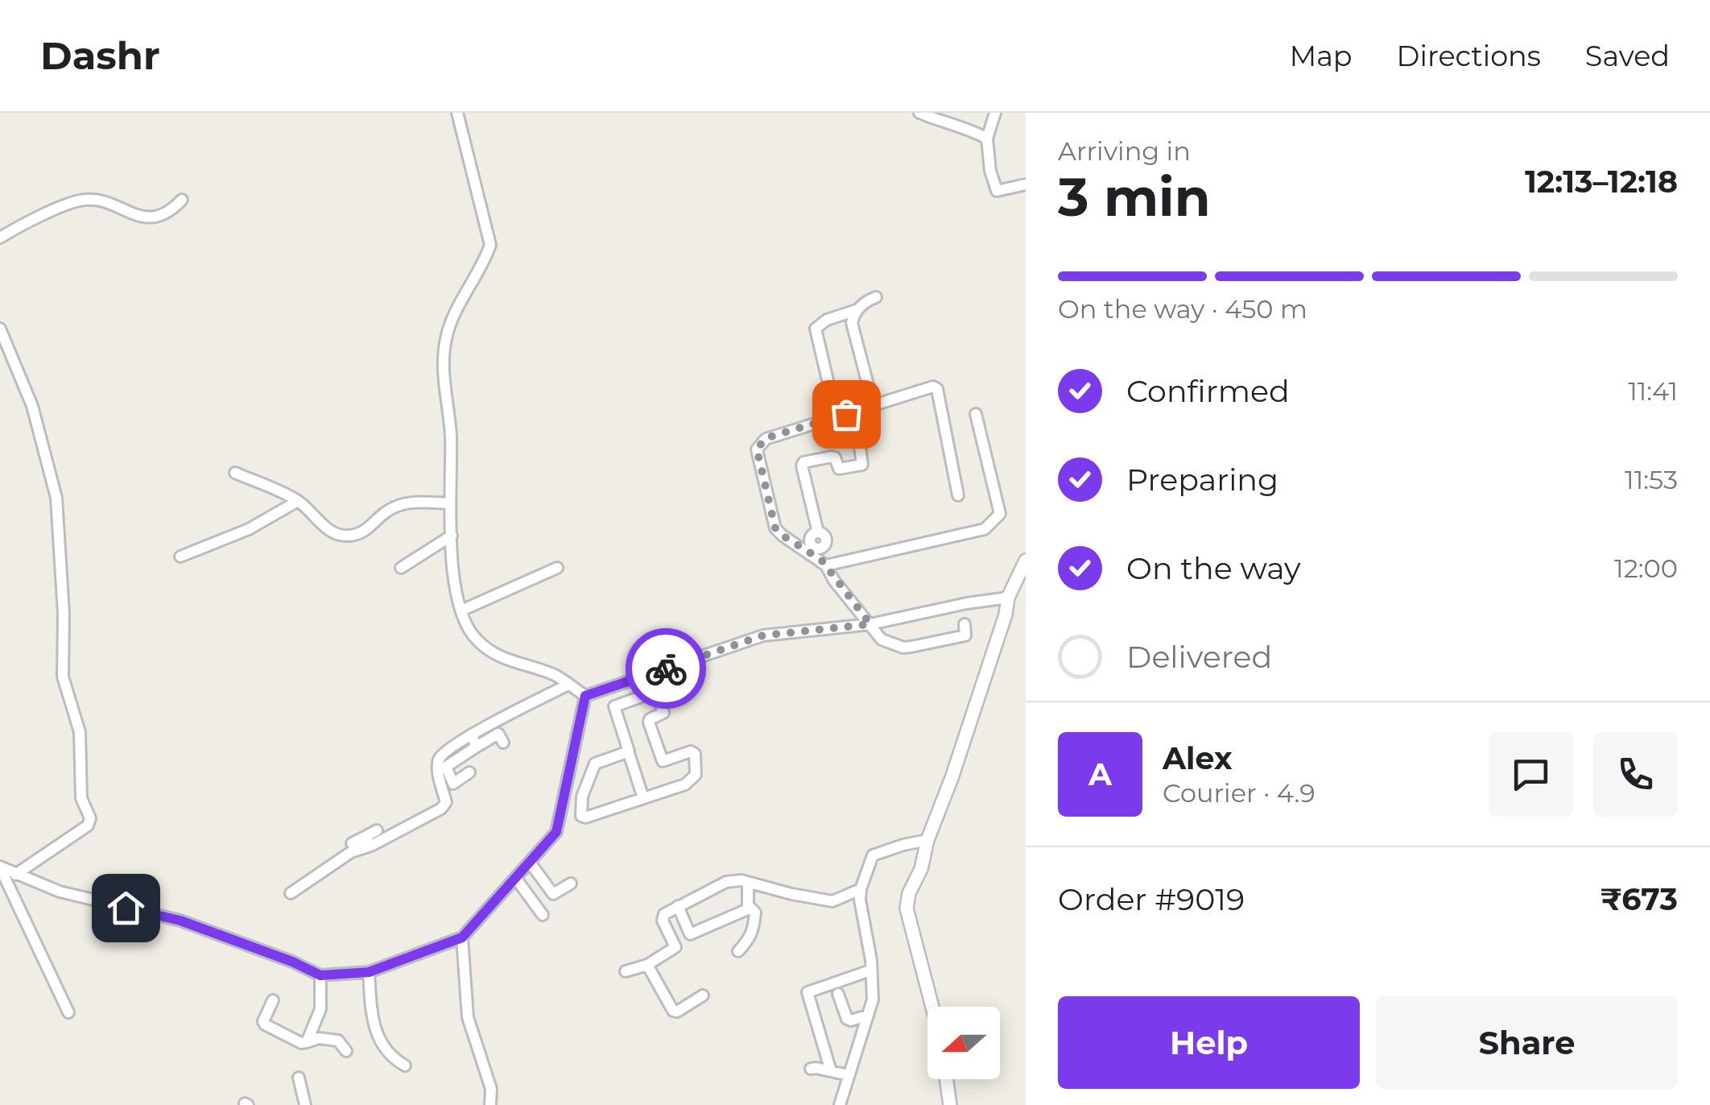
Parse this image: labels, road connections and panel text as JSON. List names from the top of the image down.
{
  "north": "left",
  "page": {
    "header": "Dashr",
    "nav": ["Map", "Directions", "Saved"],
    "heading": ["3 min", "Arriving in", "12:13–12:18"],
    "panel": [
      "Alex",
      "Courier · 4.9",
      "Order #9019",
      "₹673"
    ],
    "bar": "On the way · 450 m",
    "list": [
      ["Confirmed", "11:41"],
      ["Preparing", "11:53"],
      ["On the way", "12:00"],
      "Delivered"
    ],
    "round": "A",
    "buttons": ["Help", "Share"]
  }
}
